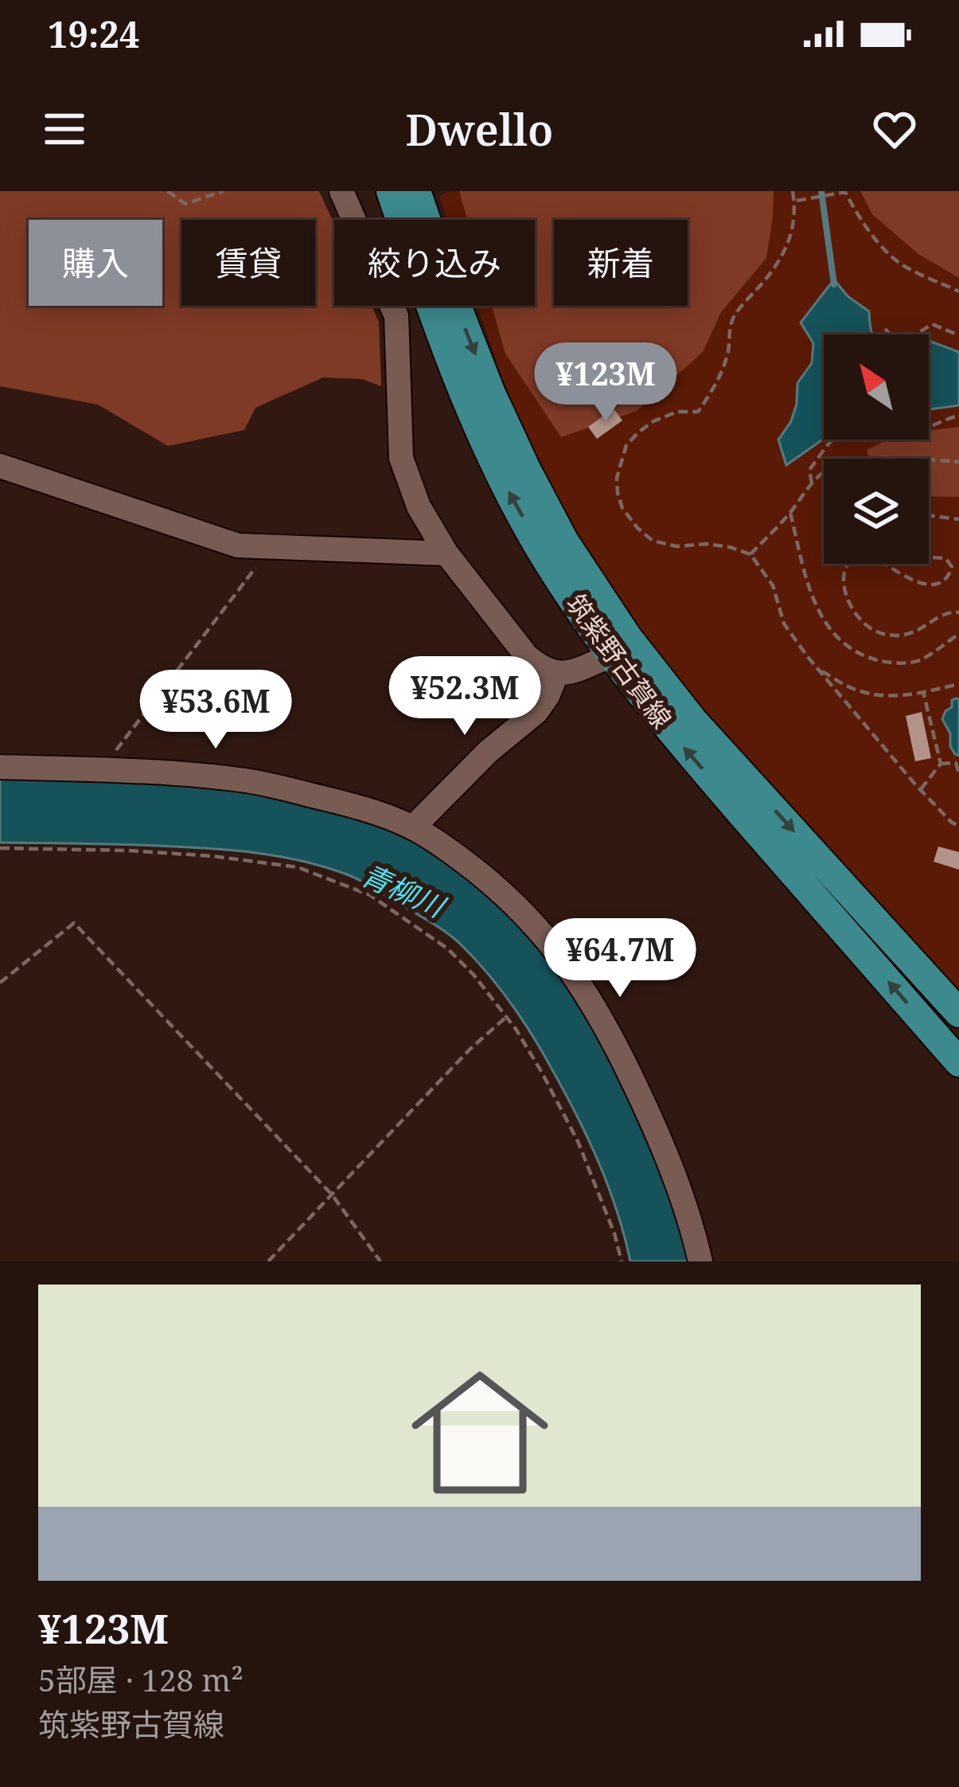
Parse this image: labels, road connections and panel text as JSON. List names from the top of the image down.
{
  "streets": {
    "main road": ["筑紫野古賀線"]
  },
  "water": ["青柳川"],
  "north": "top left",
  "page": {
    "status": "19:24",
    "header": "Dwello",
    "chip": [
      "購入",
      "賃貸",
      "絞り込み",
      "新着"
    ],
    "price": [
      "¥123M",
      "¥52.3M",
      "¥53.6M",
      "¥64.7M"
    ],
    "list": [
      {
        "name": "¥123M",
        "note": "5部屋 · 128 m² · 筑紫野古賀線"
      }
    ]
  }
}
